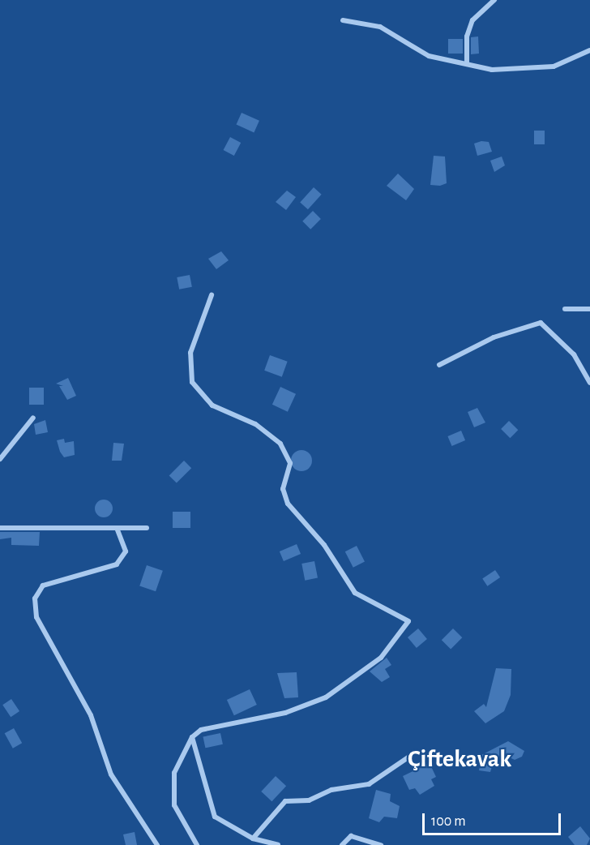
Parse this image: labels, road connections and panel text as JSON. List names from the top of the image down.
{
  "districts": ["Çiftekavak"],
  "scale_bar": "100 m"
}
